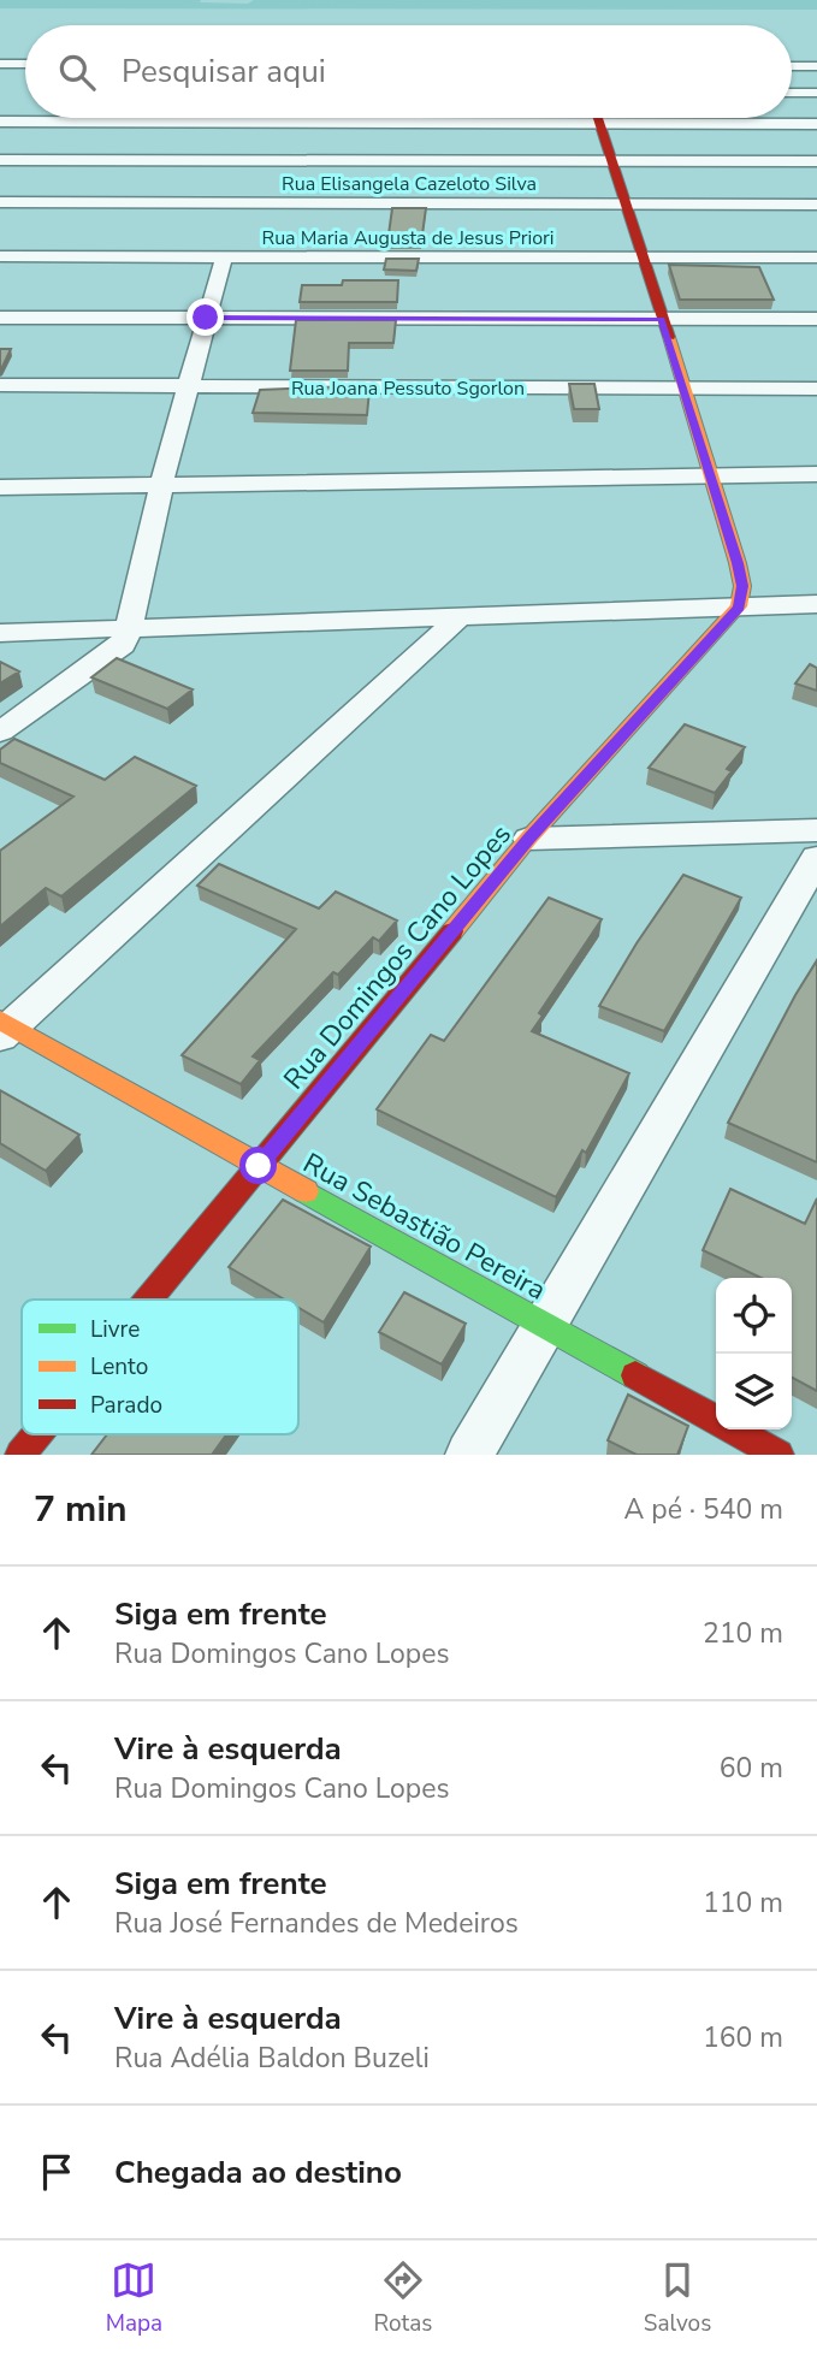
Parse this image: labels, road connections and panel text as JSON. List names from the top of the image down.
{
  "streets": {
    "street": [
      "Rua Elisangela Cazeloto Silva",
      "Rua Maria Augusta de Jesus Priori",
      "Rua Joana Pessuto Sgorlon",
      "Rua Domingos Cano Lopes",
      "Rua Sebastião Pereira"
    ]
  },
  "crossings": [
    ["Rua Domingos Cano Lopes", "Rua Sebastião Pereira"]
  ],
  "legend": ["Livre", "Lento", "Parado"],
  "page": {
    "search": "Pesquisar aqui",
    "heading": ["7 min", "A pé · 540 m"],
    "list": [
      ["Siga em frente", "Rua Domingos Cano Lopes", "210 m"],
      ["Vire à esquerda", "Rua Domingos Cano Lopes", "60 m"],
      ["Siga em frente", "Rua José Fernandes de Medeiros", "110 m"],
      ["Vire à esquerda", "Rua Adélia Baldon Buzeli", "160 m"],
      "Chegada ao destino"
    ],
    "nav": ["Mapa", "Rotas", "Salvos"]
  }
}
